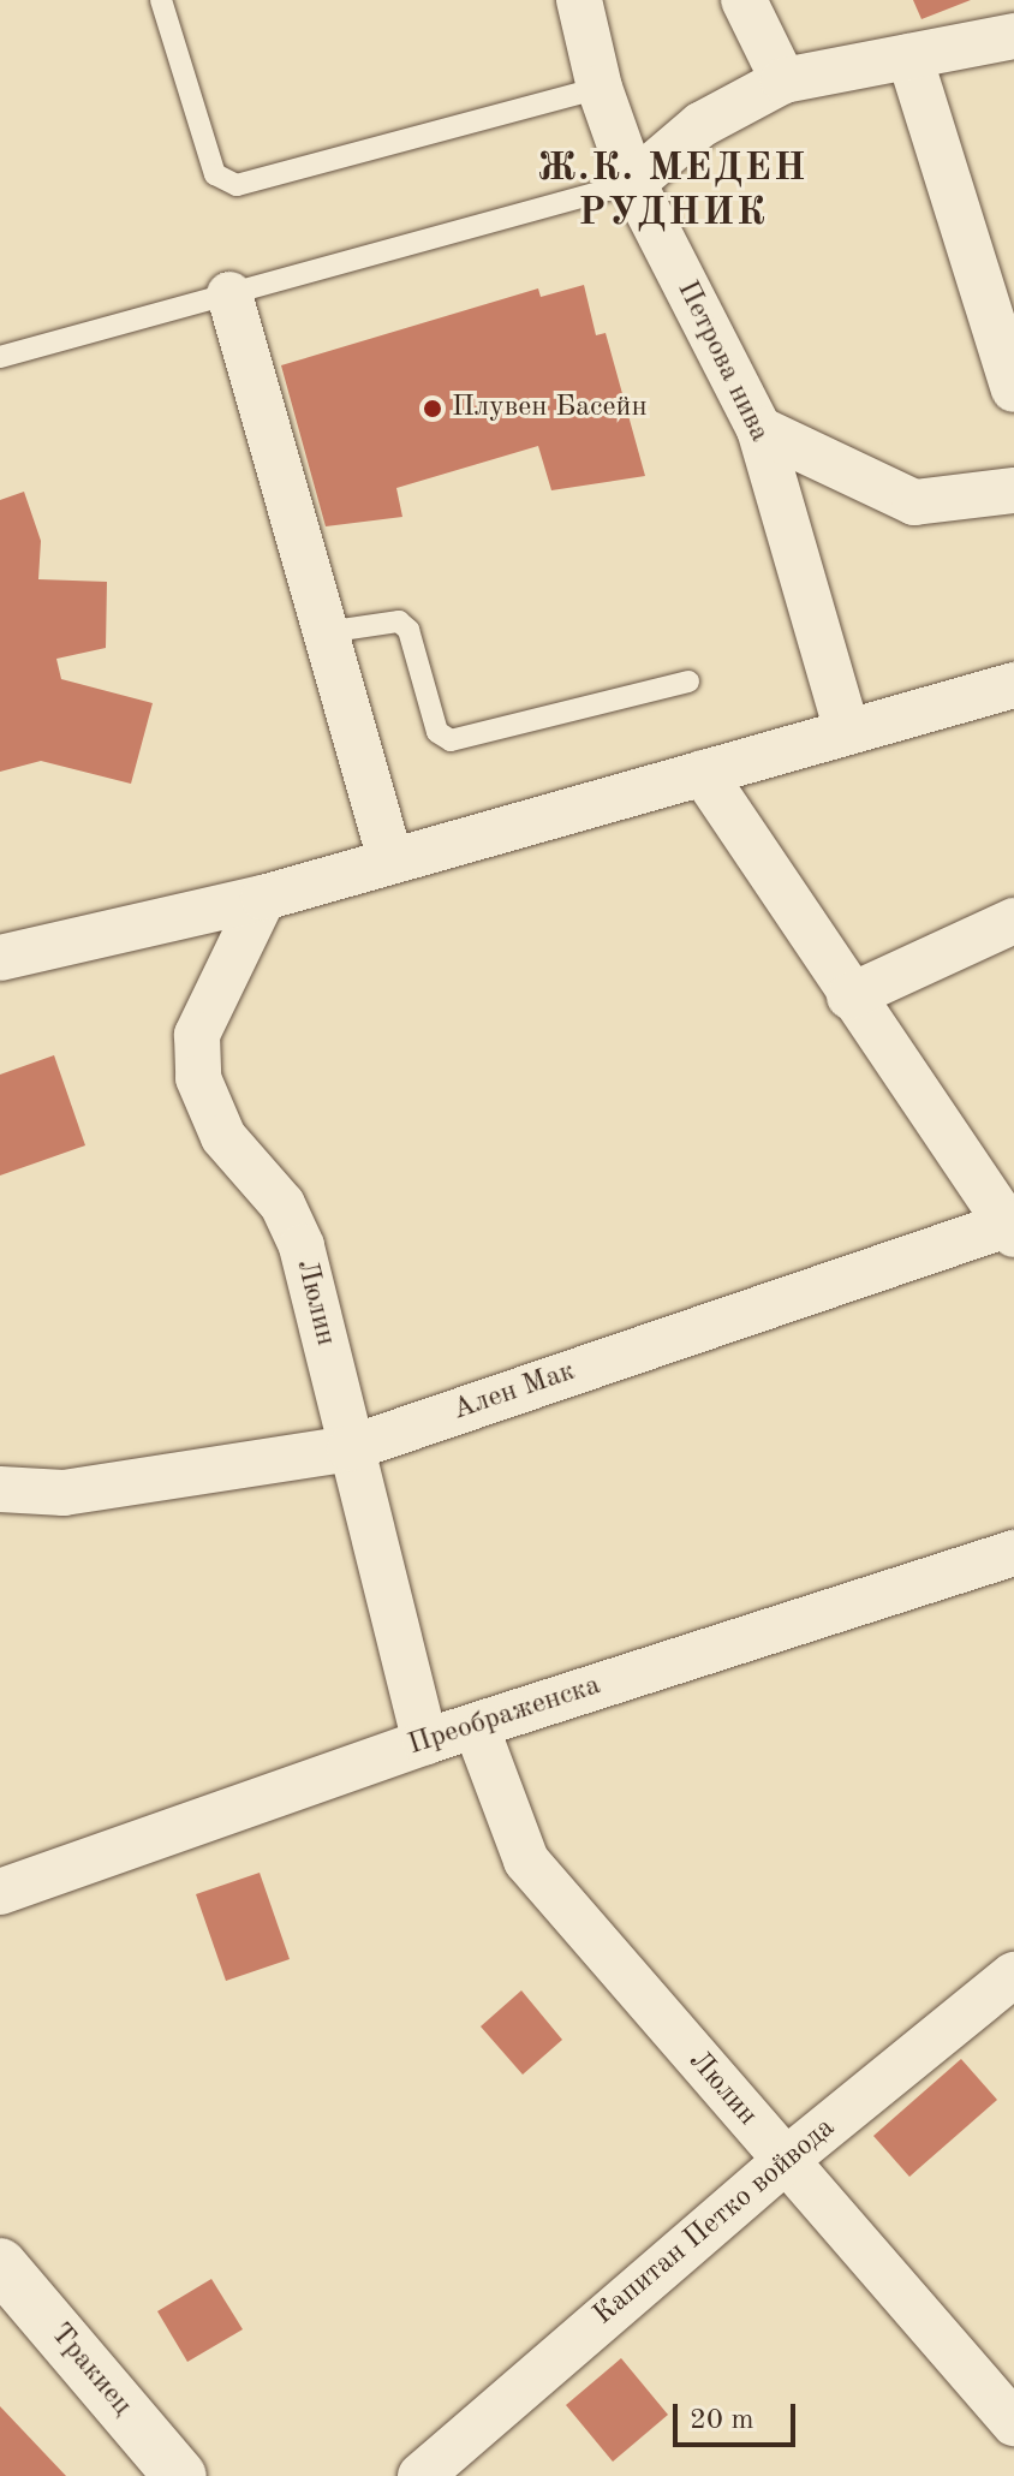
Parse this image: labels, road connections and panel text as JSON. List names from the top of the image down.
{
  "streets": {
    "street": [
      "Петрова нива",
      "Люлин",
      "Ален Мак",
      "Преображенска",
      "Капитан Петко войвода",
      "Тракиец"
    ]
  },
  "crossings": [
    ["Люлин", "Ален Мак"],
    ["Люлин", "Преображенска"],
    ["Люлин", "Капитан Петко войвода"]
  ],
  "districts": ["Ж.К. МЕДЕН РУДНИК"],
  "places": ["Плувен Басейн"],
  "scale_bar": "20 m"
}
